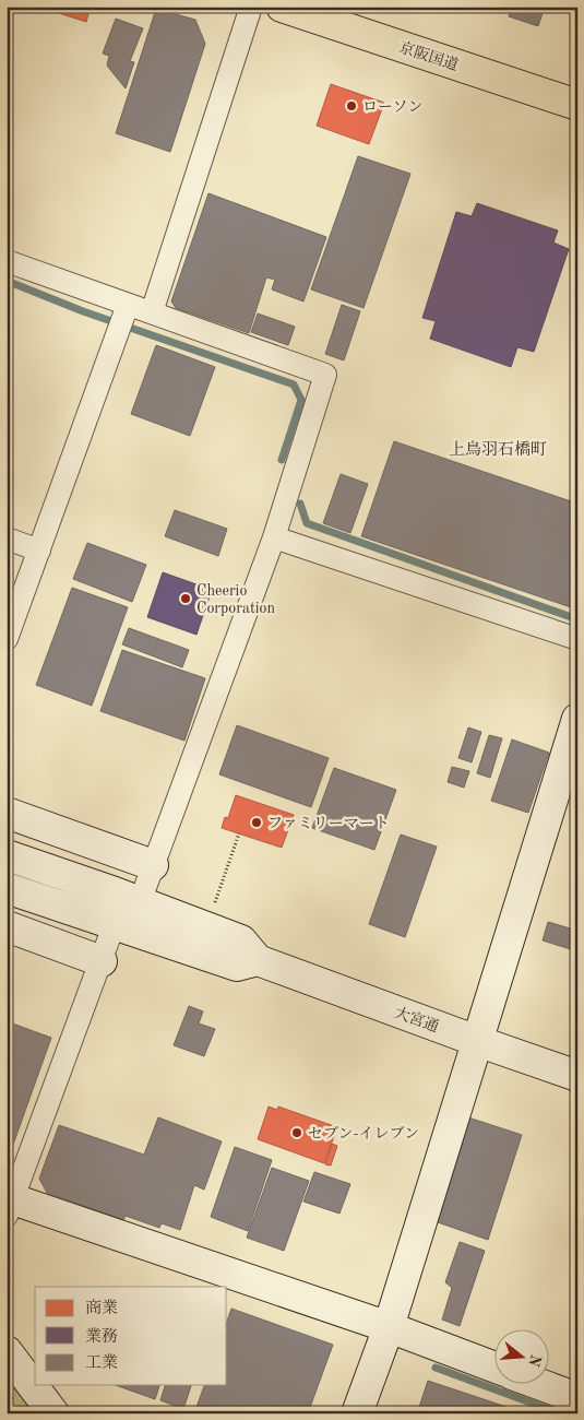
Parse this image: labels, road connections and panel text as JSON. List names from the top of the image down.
{
  "streets": {
    "highway": ["京阪国道"],
    "street": ["大宮通"]
  },
  "districts": ["上鳥羽石橋町"],
  "places": [
    "ローソン",
    "Cheerio Corporation",
    "ファミリーマート",
    "セブン-イレブン"
  ],
  "legend": ["商業", "業務", "工業"],
  "north": "right"
}
